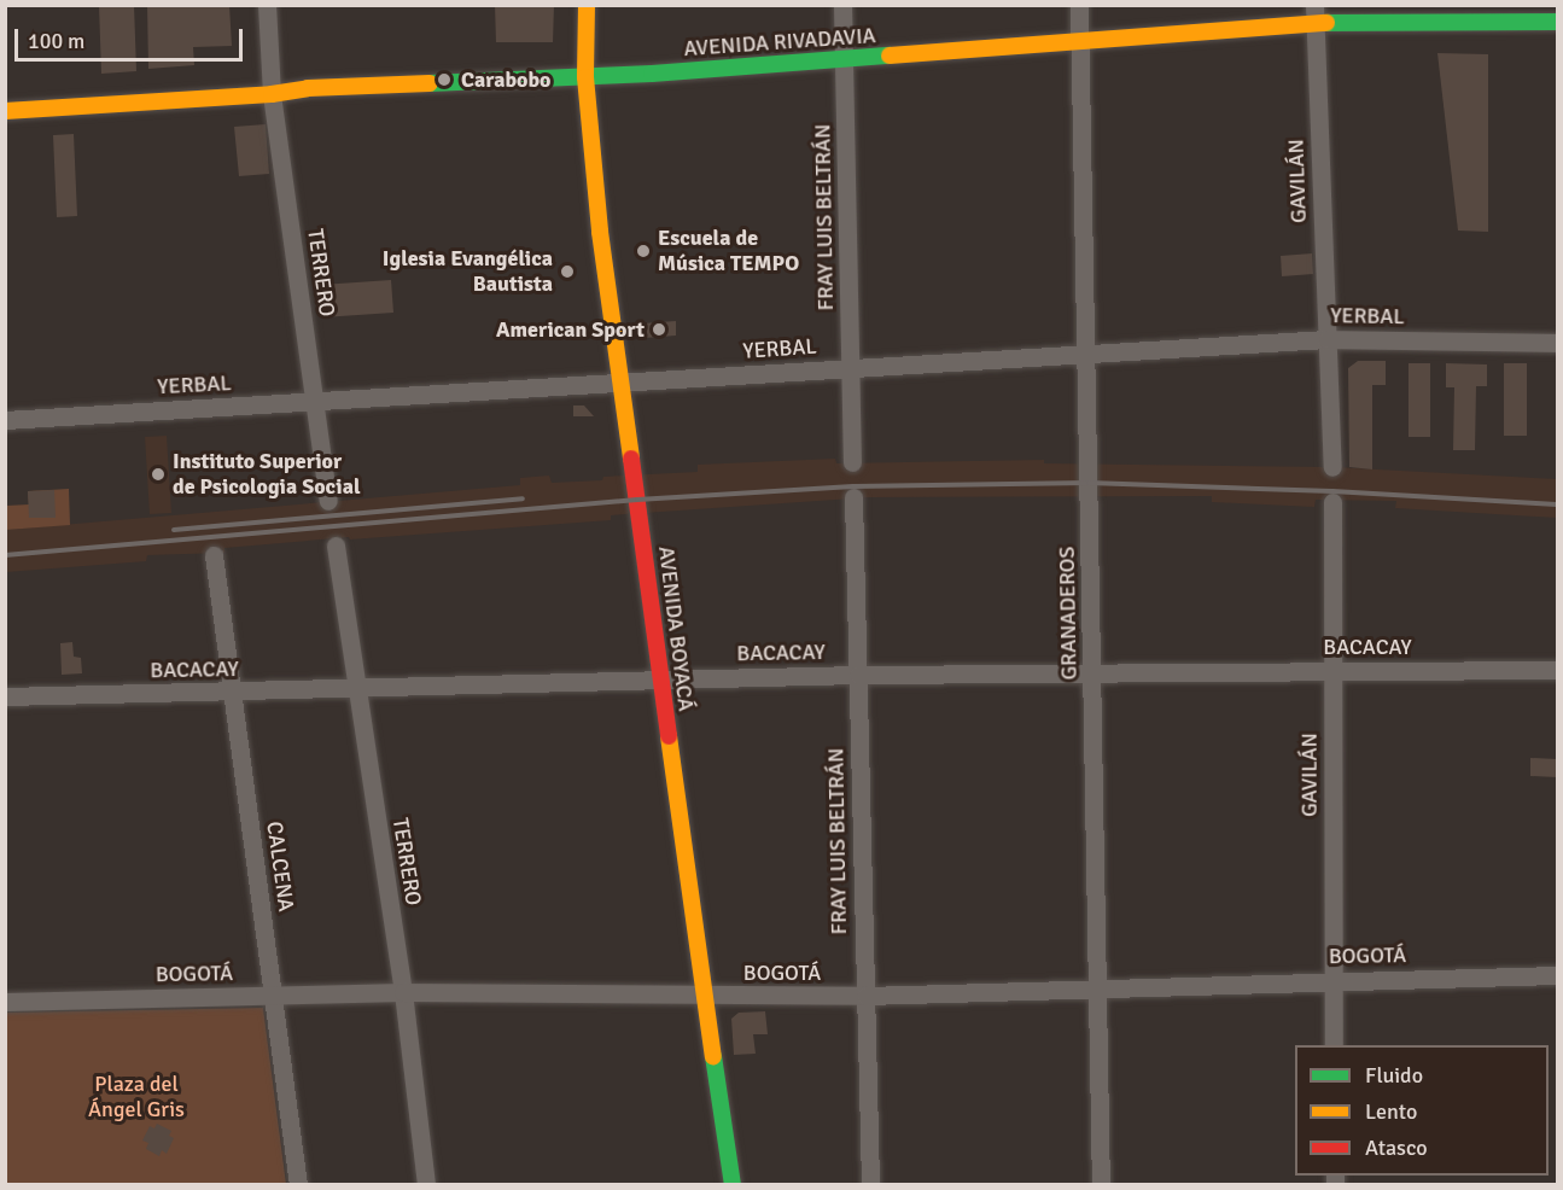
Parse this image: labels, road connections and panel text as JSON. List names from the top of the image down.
{
  "streets": {
    "main road": ["AVENIDA RIVADAVIA", "AVENIDA BOYACÁ"],
    "street": [
      "GAVILÁN",
      "FRAY LUIS BELTRÁN",
      "TERRERO",
      "YERBAL",
      "GRANADEROS",
      "BACACAY",
      "CALCENA",
      "BOGOTÁ"
    ]
  },
  "crossings": [
    ["AVENIDA RIVADAVIA", "GAVILÁN"],
    ["AVENIDA RIVADAVIA", "FRAY LUIS BELTRÁN"],
    ["AVENIDA RIVADAVIA", "TERRERO"],
    ["AVENIDA RIVADAVIA", "GRANADEROS"],
    ["AVENIDA RIVADAVIA", "AVENIDA BOYACÁ"],
    ["GAVILÁN", "YERBAL"],
    ["GAVILÁN", "BACACAY"],
    ["GAVILÁN", "BOGOTÁ"],
    ["FRAY LUIS BELTRÁN", "YERBAL"],
    ["FRAY LUIS BELTRÁN", "BACACAY"],
    ["FRAY LUIS BELTRÁN", "BOGOTÁ"],
    ["TERRERO", "YERBAL"],
    ["TERRERO", "BACACAY"],
    ["TERRERO", "BOGOTÁ"],
    ["YERBAL", "GRANADEROS"],
    ["YERBAL", "AVENIDA BOYACÁ"],
    ["GRANADEROS", "BACACAY"],
    ["GRANADEROS", "BOGOTÁ"],
    ["AVENIDA BOYACÁ", "BACACAY"],
    ["AVENIDA BOYACÁ", "BOGOTÁ"],
    ["BACACAY", "CALCENA"],
    ["CALCENA", "BOGOTÁ"]
  ],
  "parks": ["Plaza del Ángel Gris"],
  "places": [
    "Carabobo",
    "Escuela de Música TEMPO",
    "Iglesia Evangélica Bautista",
    "American Sport",
    "Instituto Superior de Psicologia Social"
  ],
  "legend": ["Fluido", "Lento", "Atasco"],
  "scale_bar": "100 m"
}
